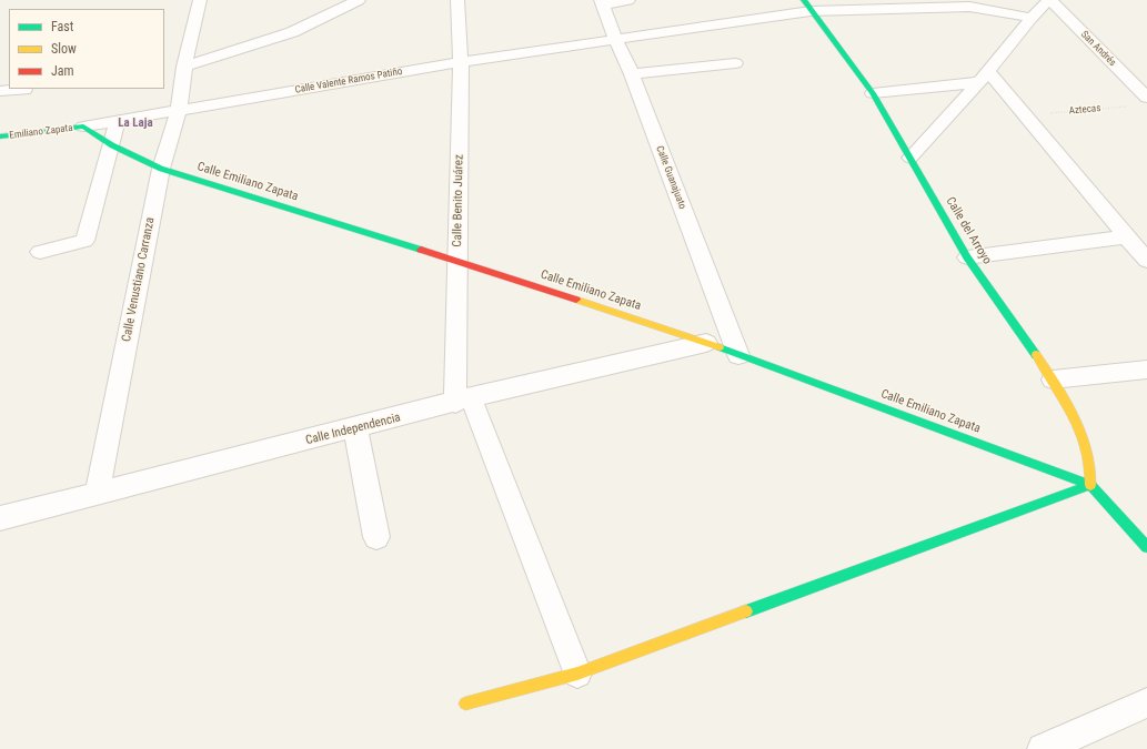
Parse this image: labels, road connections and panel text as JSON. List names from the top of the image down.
{
  "streets": {
    "street": [
      "San Andrés",
      "Calle Valente Ramos Patiño",
      "Emiliano Zapata",
      "Calle Guanajuato",
      "Calle Emiliano Zapata",
      "Calle Benito Juárez",
      "Calle del Arroyo",
      "Calle Venustiano Carranza",
      "Calle Independencia"
    ],
    "path": ["Aztecas"]
  },
  "crossings": [
    ["Calle Valente Ramos Patiño", "Emiliano Zapata"],
    ["Calle Valente Ramos Patiño", "Calle Guanajuato"],
    ["Calle Valente Ramos Patiño", "Calle Emiliano Zapata"],
    ["Calle Valente Ramos Patiño", "Calle Benito Juárez"],
    ["Calle Valente Ramos Patiño", "Calle del Arroyo"],
    ["Calle Valente Ramos Patiño", "Calle Venustiano Carranza"],
    ["Emiliano Zapata", "Calle Emiliano Zapata"],
    ["Calle Guanajuato", "Calle Emiliano Zapata"],
    ["Calle Emiliano Zapata", "Calle Benito Juárez"],
    ["Calle Emiliano Zapata", "Calle del Arroyo"],
    ["Calle Emiliano Zapata", "Calle Venustiano Carranza"],
    ["Calle Emiliano Zapata", "Calle Independencia"],
    ["Calle Benito Juárez", "Calle Independencia"],
    ["Calle Venustiano Carranza", "Calle Independencia"]
  ],
  "districts": ["La Laja"],
  "legend": ["Fast", "Slow", "Jam"]
}
